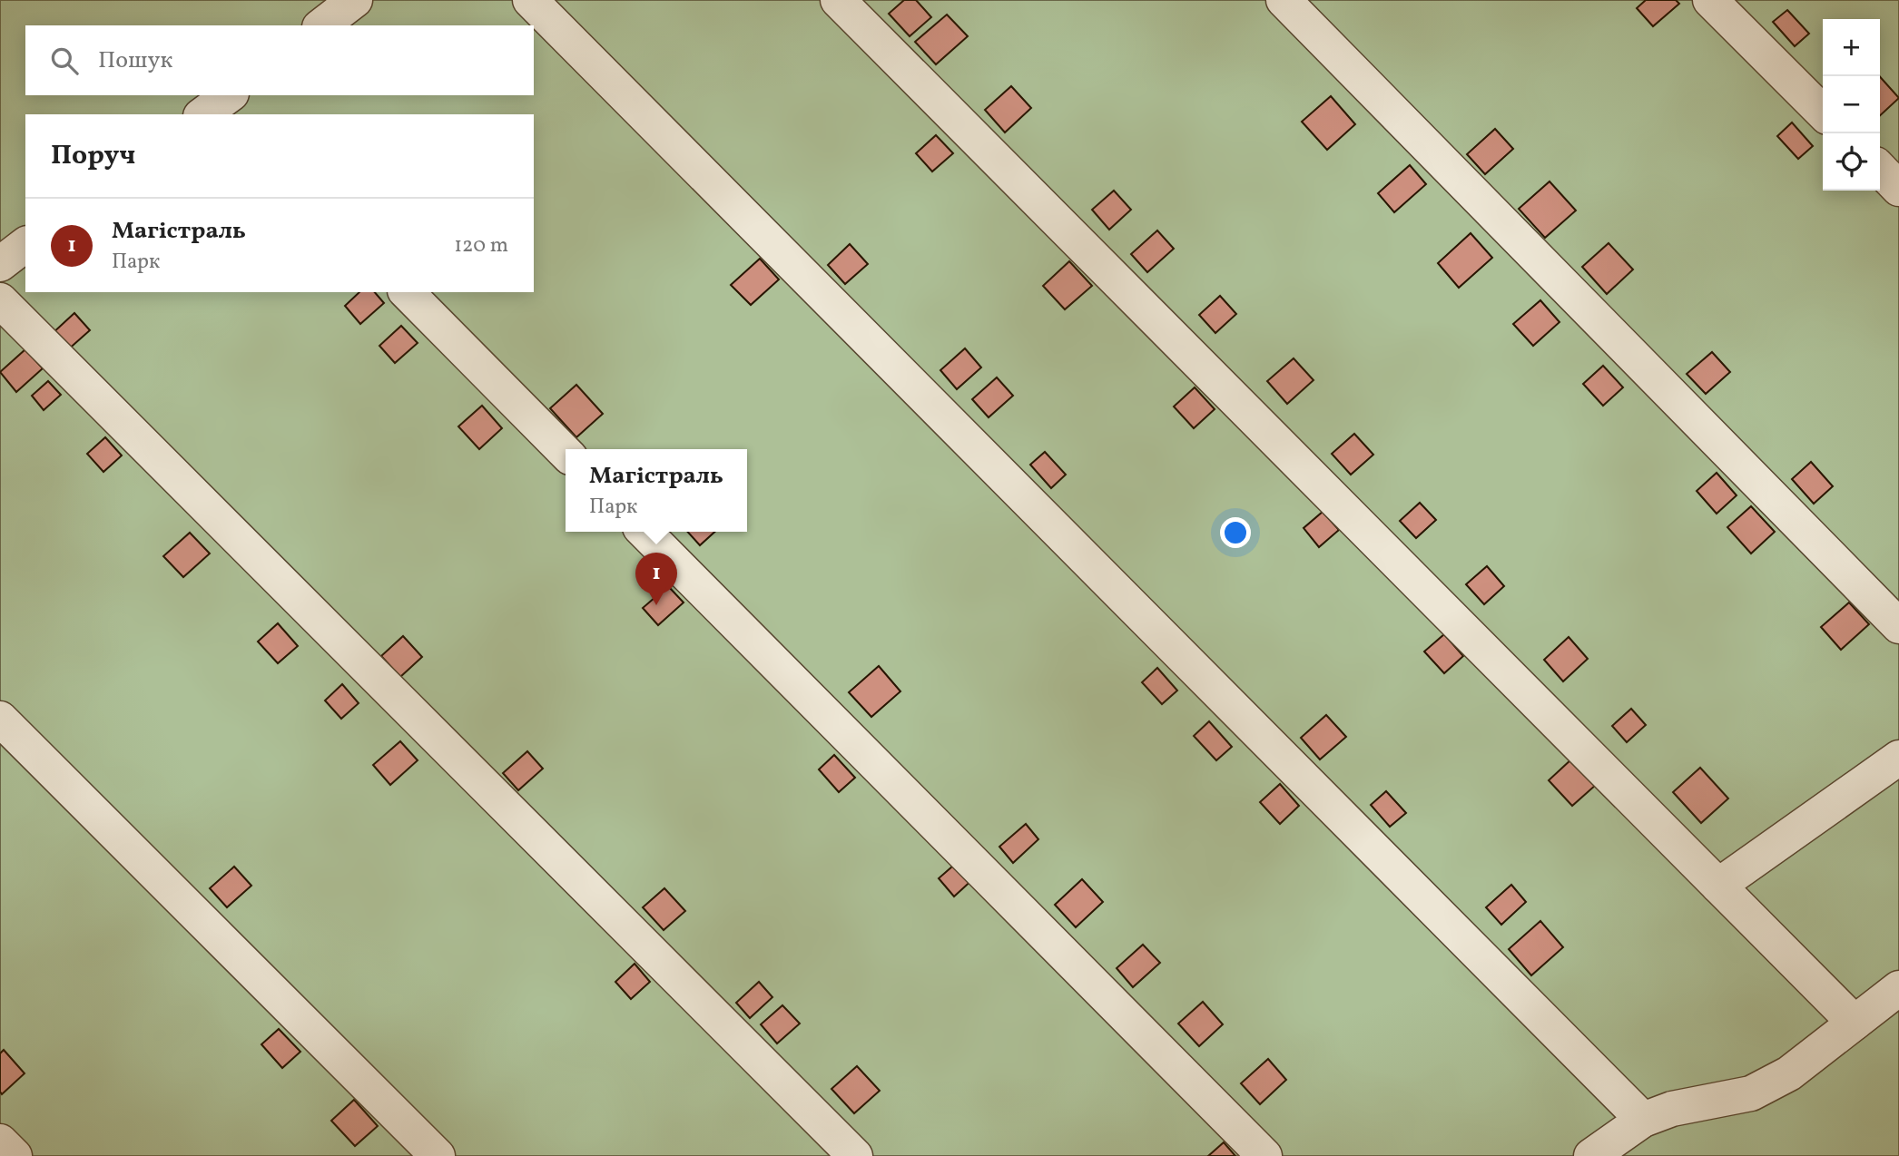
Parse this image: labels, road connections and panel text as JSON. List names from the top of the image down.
{
  "page": {
    "map_buttons": ["+", "−"],
    "search": "Пошук",
    "heading": "Поруч",
    "list": [
      {
        "mark": "1",
        "name": "Магістраль",
        "note": "Парк",
        "value": "120 m"
      }
    ],
    "popup": ["Магістраль", "Парк"],
    "pins": "1"
  }
}
